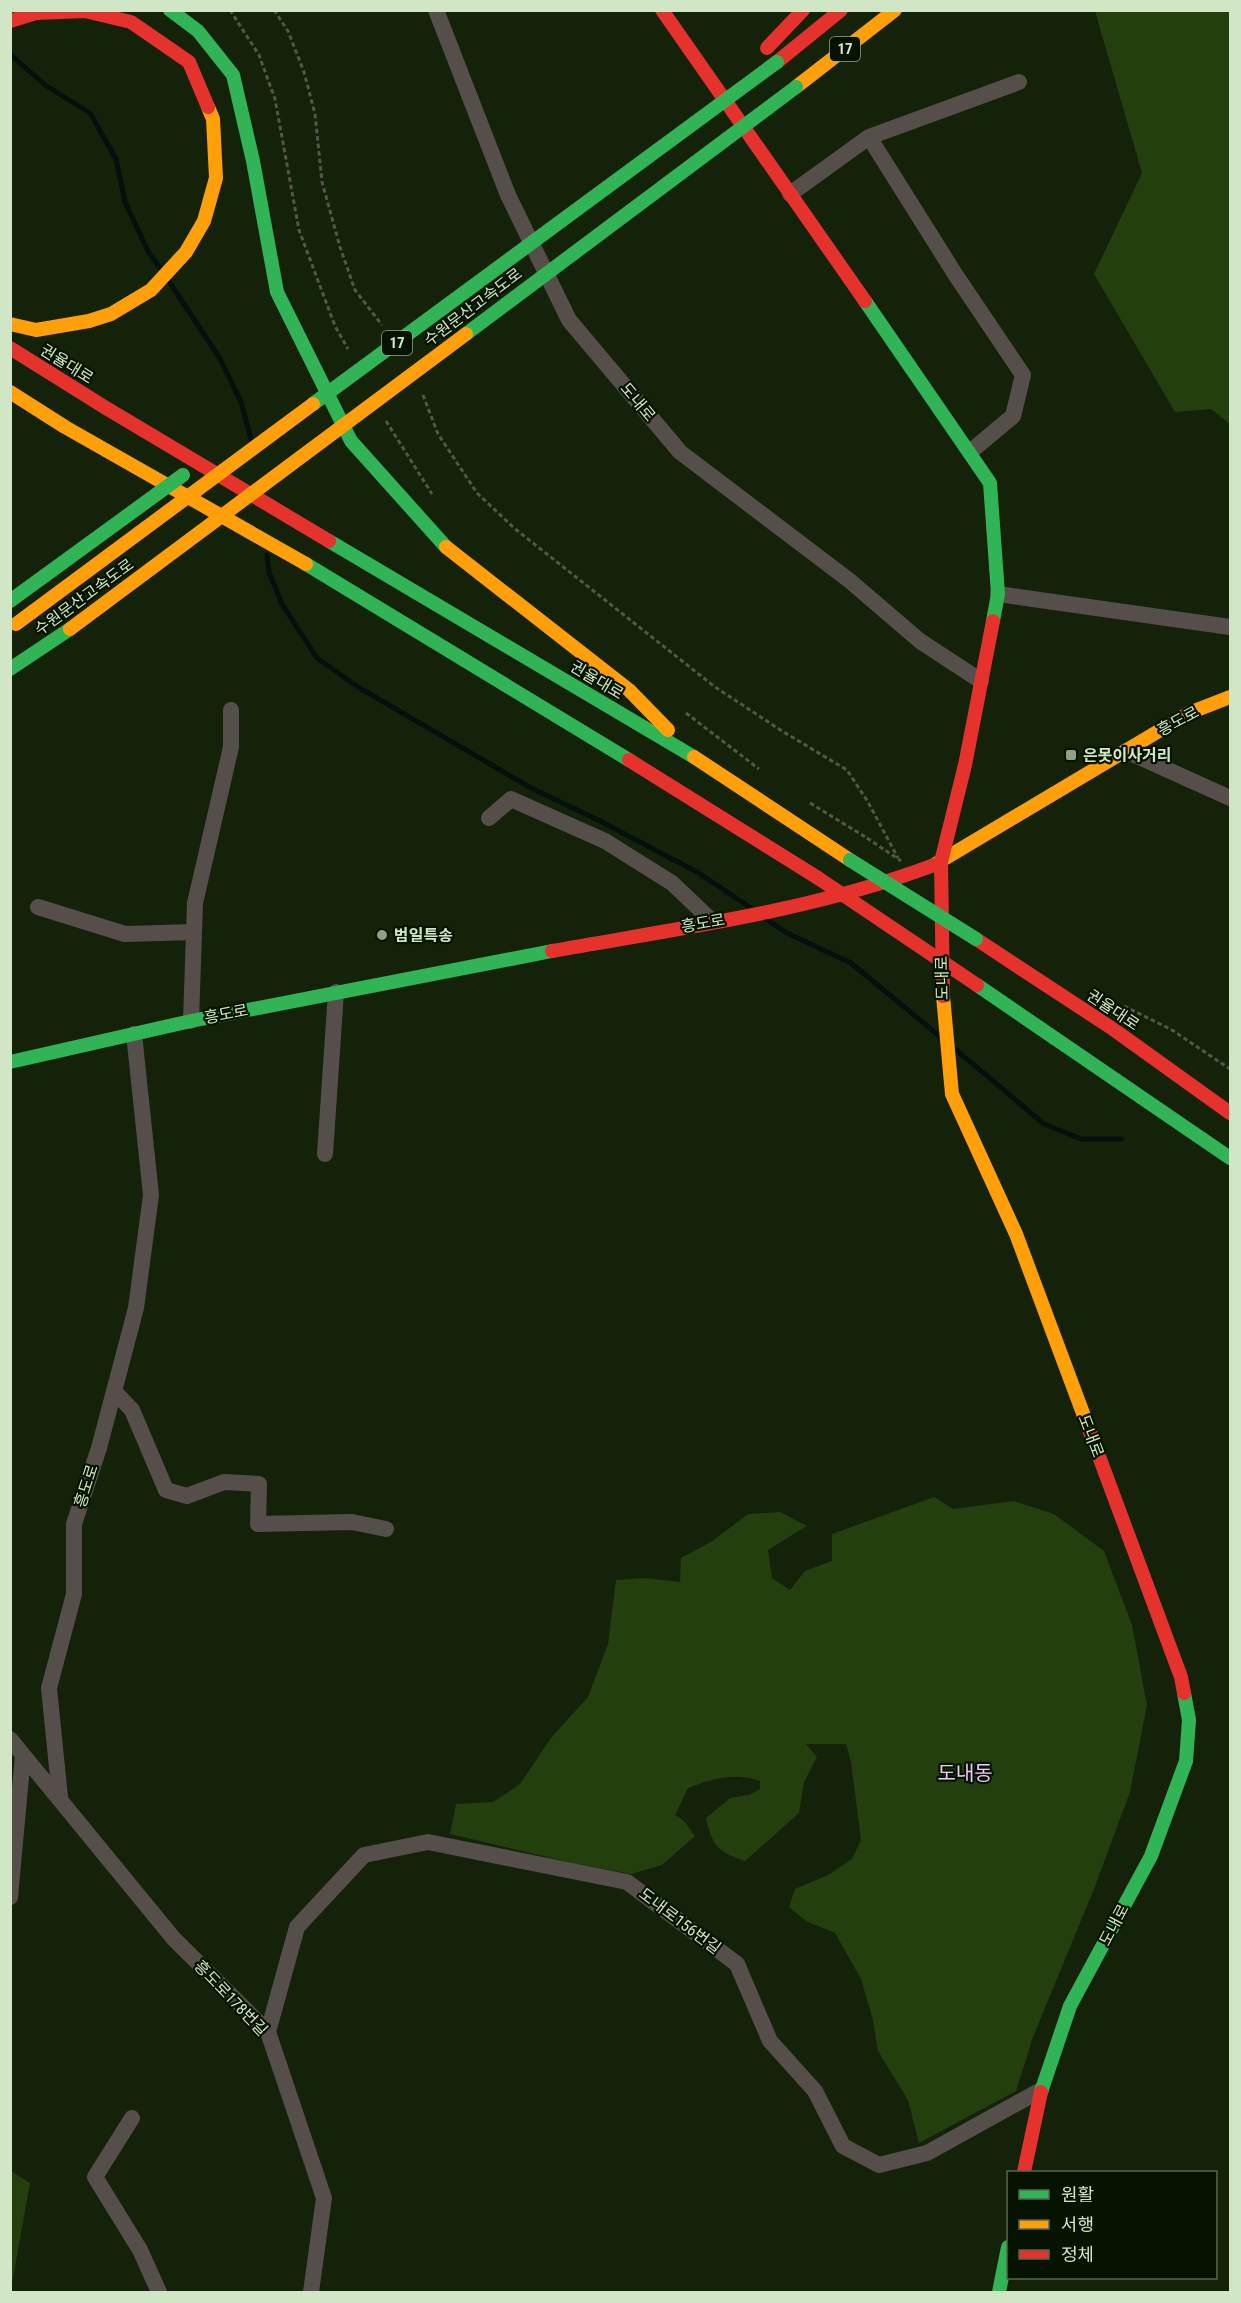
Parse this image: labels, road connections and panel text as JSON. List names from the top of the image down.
{
  "streets": {
    "main road": [
      "17",
      "수원문산고속도로",
      "권율대로",
      "도내로",
      "흥도로"
    ],
    "street": ["도내로156번길", "흥도로178번길"]
  },
  "crossings": [
    ["도내로", "흥도로"],
    ["도내로", "도내로156번길"],
    ["흥도로", "흥도로178번길"],
    ["도내로156번길", "흥도로178번길"]
  ],
  "districts": ["도내동"],
  "places": {
    "transit": ["은못이사거리"],
    "other": ["범일특송"]
  },
  "legend": ["원활", "서행", "정체"]
}
